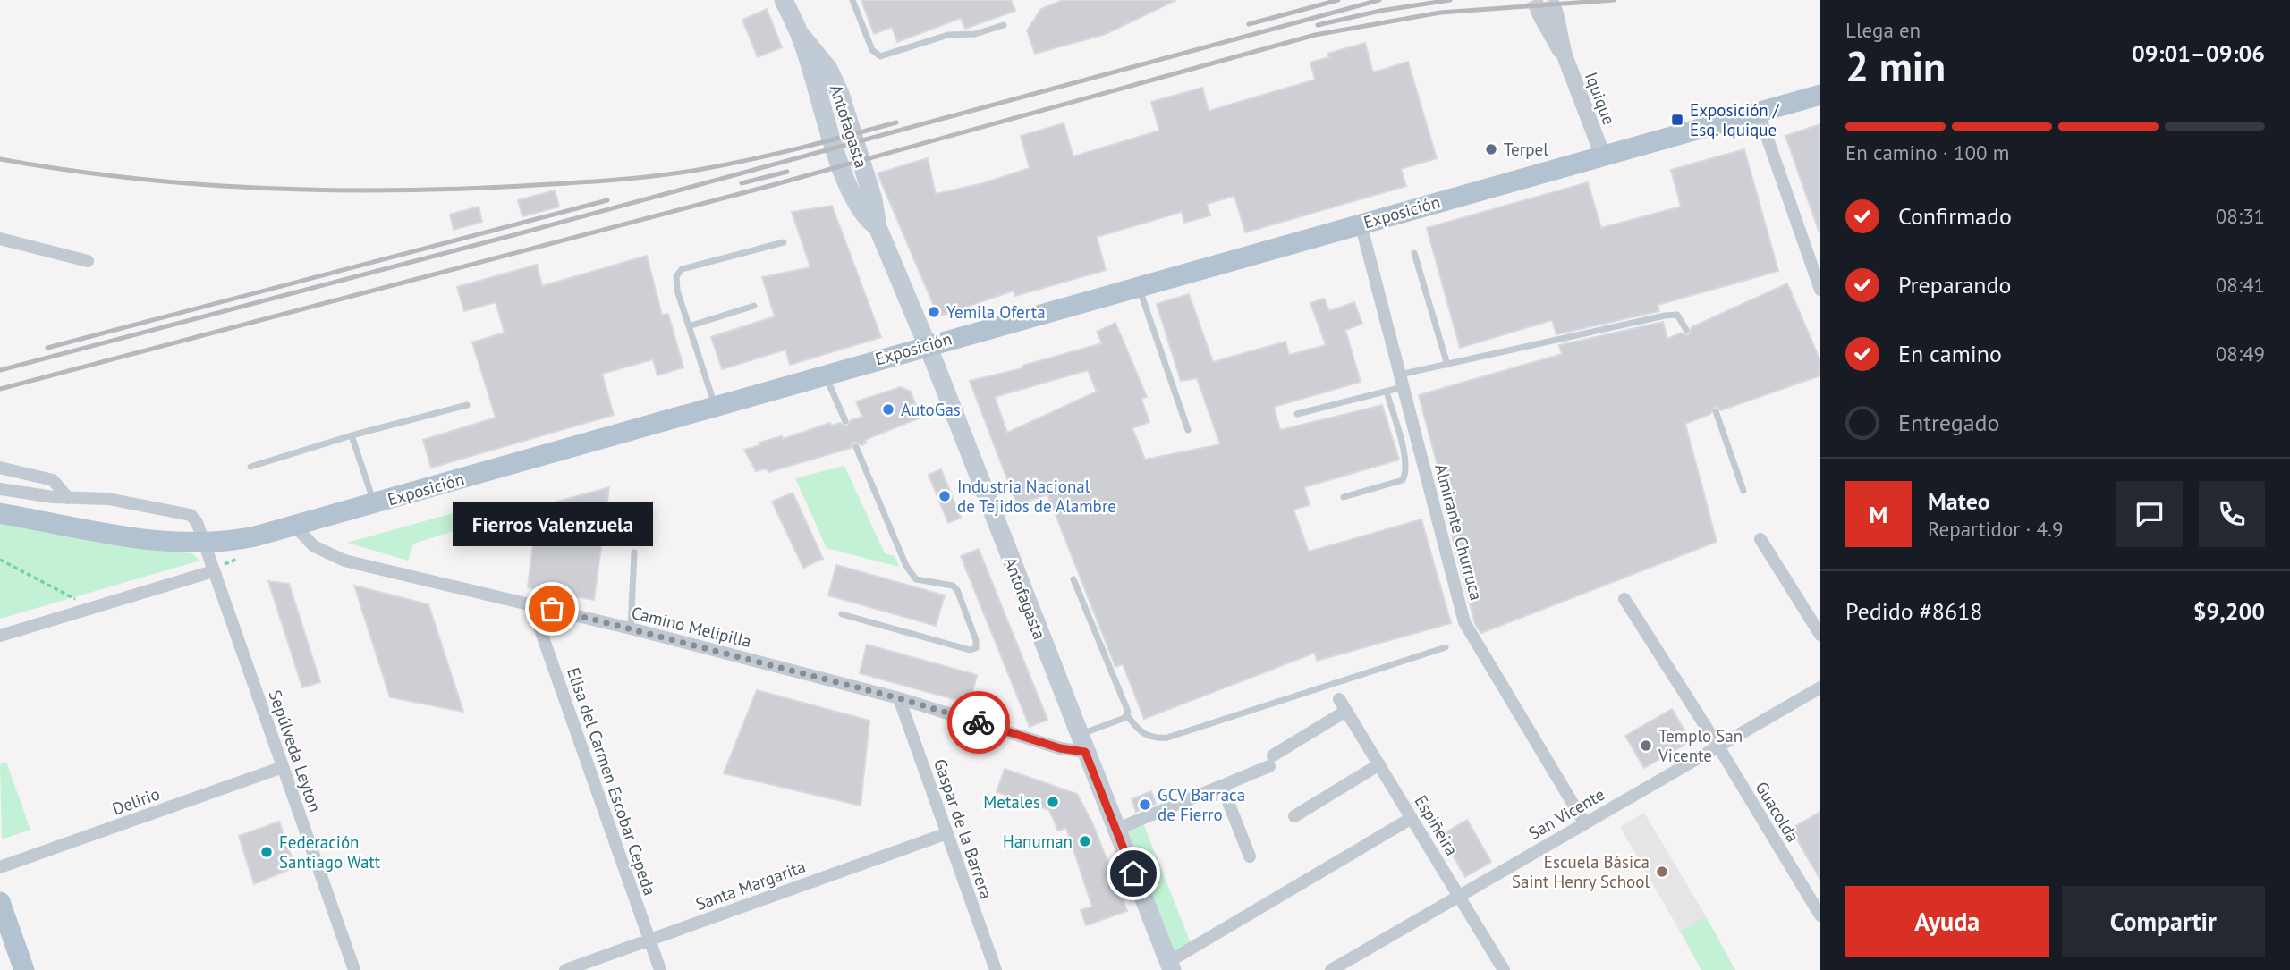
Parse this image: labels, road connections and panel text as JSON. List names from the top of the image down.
{
  "streets": {
    "main road": ["Antofagasta", "Exposición"],
    "street": [
      "Iquique",
      "Almirante Churruca",
      "Camino Melipilla",
      "Sepúlveda Leyton",
      "Elisa del Carmen Escobar Cepeda",
      "Delirio",
      "Guacolda",
      "San Vicente",
      "Espiñeira",
      "Gaspar de la Barrera",
      "Santa Margarita"
    ]
  },
  "crossings": [
    ["Iquique", "Exposición"],
    ["Antofagasta", "Exposición"],
    ["Antofagasta", "Camino Melipilla"],
    ["Exposición", "Almirante Churruca"],
    ["Exposición", "Camino Melipilla"],
    ["Exposición", "Sepúlveda Leyton"],
    ["Almirante Churruca", "San Vicente"],
    ["Camino Melipilla", "Elisa del Carmen Escobar Cepeda"],
    ["Camino Melipilla", "Gaspar de la Barrera"],
    ["Sepúlveda Leyton", "Delirio"],
    ["Elisa del Carmen Escobar Cepeda", "Santa Margarita"],
    ["Guacolda", "San Vicente"],
    ["San Vicente", "Espiñeira"],
    ["Gaspar de la Barrera", "Santa Margarita"]
  ],
  "places": {
    "transit": ["Exposición / Esq. Iquique"],
    "other": [
      "Terpel",
      "Yemila Oferta",
      "AutoGas",
      "Industria Nacional de Tejidos de Alambre",
      "Fierros Valenzuela",
      "Templo San Vicente",
      "Metales",
      "GCV Barraca de Fierro",
      "Hanuman",
      "Federación Santiago Watt",
      "Escuela Básica Saint Henry School"
    ]
  },
  "page": {
    "heading": ["2 min", "Llega en", "09:01–09:06"],
    "panel": [
      "Mateo",
      "Repartidor · 4.9",
      "Pedido #8618",
      "$9,200"
    ],
    "bar": "En camino · 100 m",
    "list": [
      ["Confirmado", "08:31"],
      ["Preparando", "08:41"],
      ["En camino", "08:49"],
      "Entregado"
    ],
    "round": "M",
    "bubble": "Fierros Valenzuela",
    "buttons": ["Ayuda", "Compartir"]
  }
}
